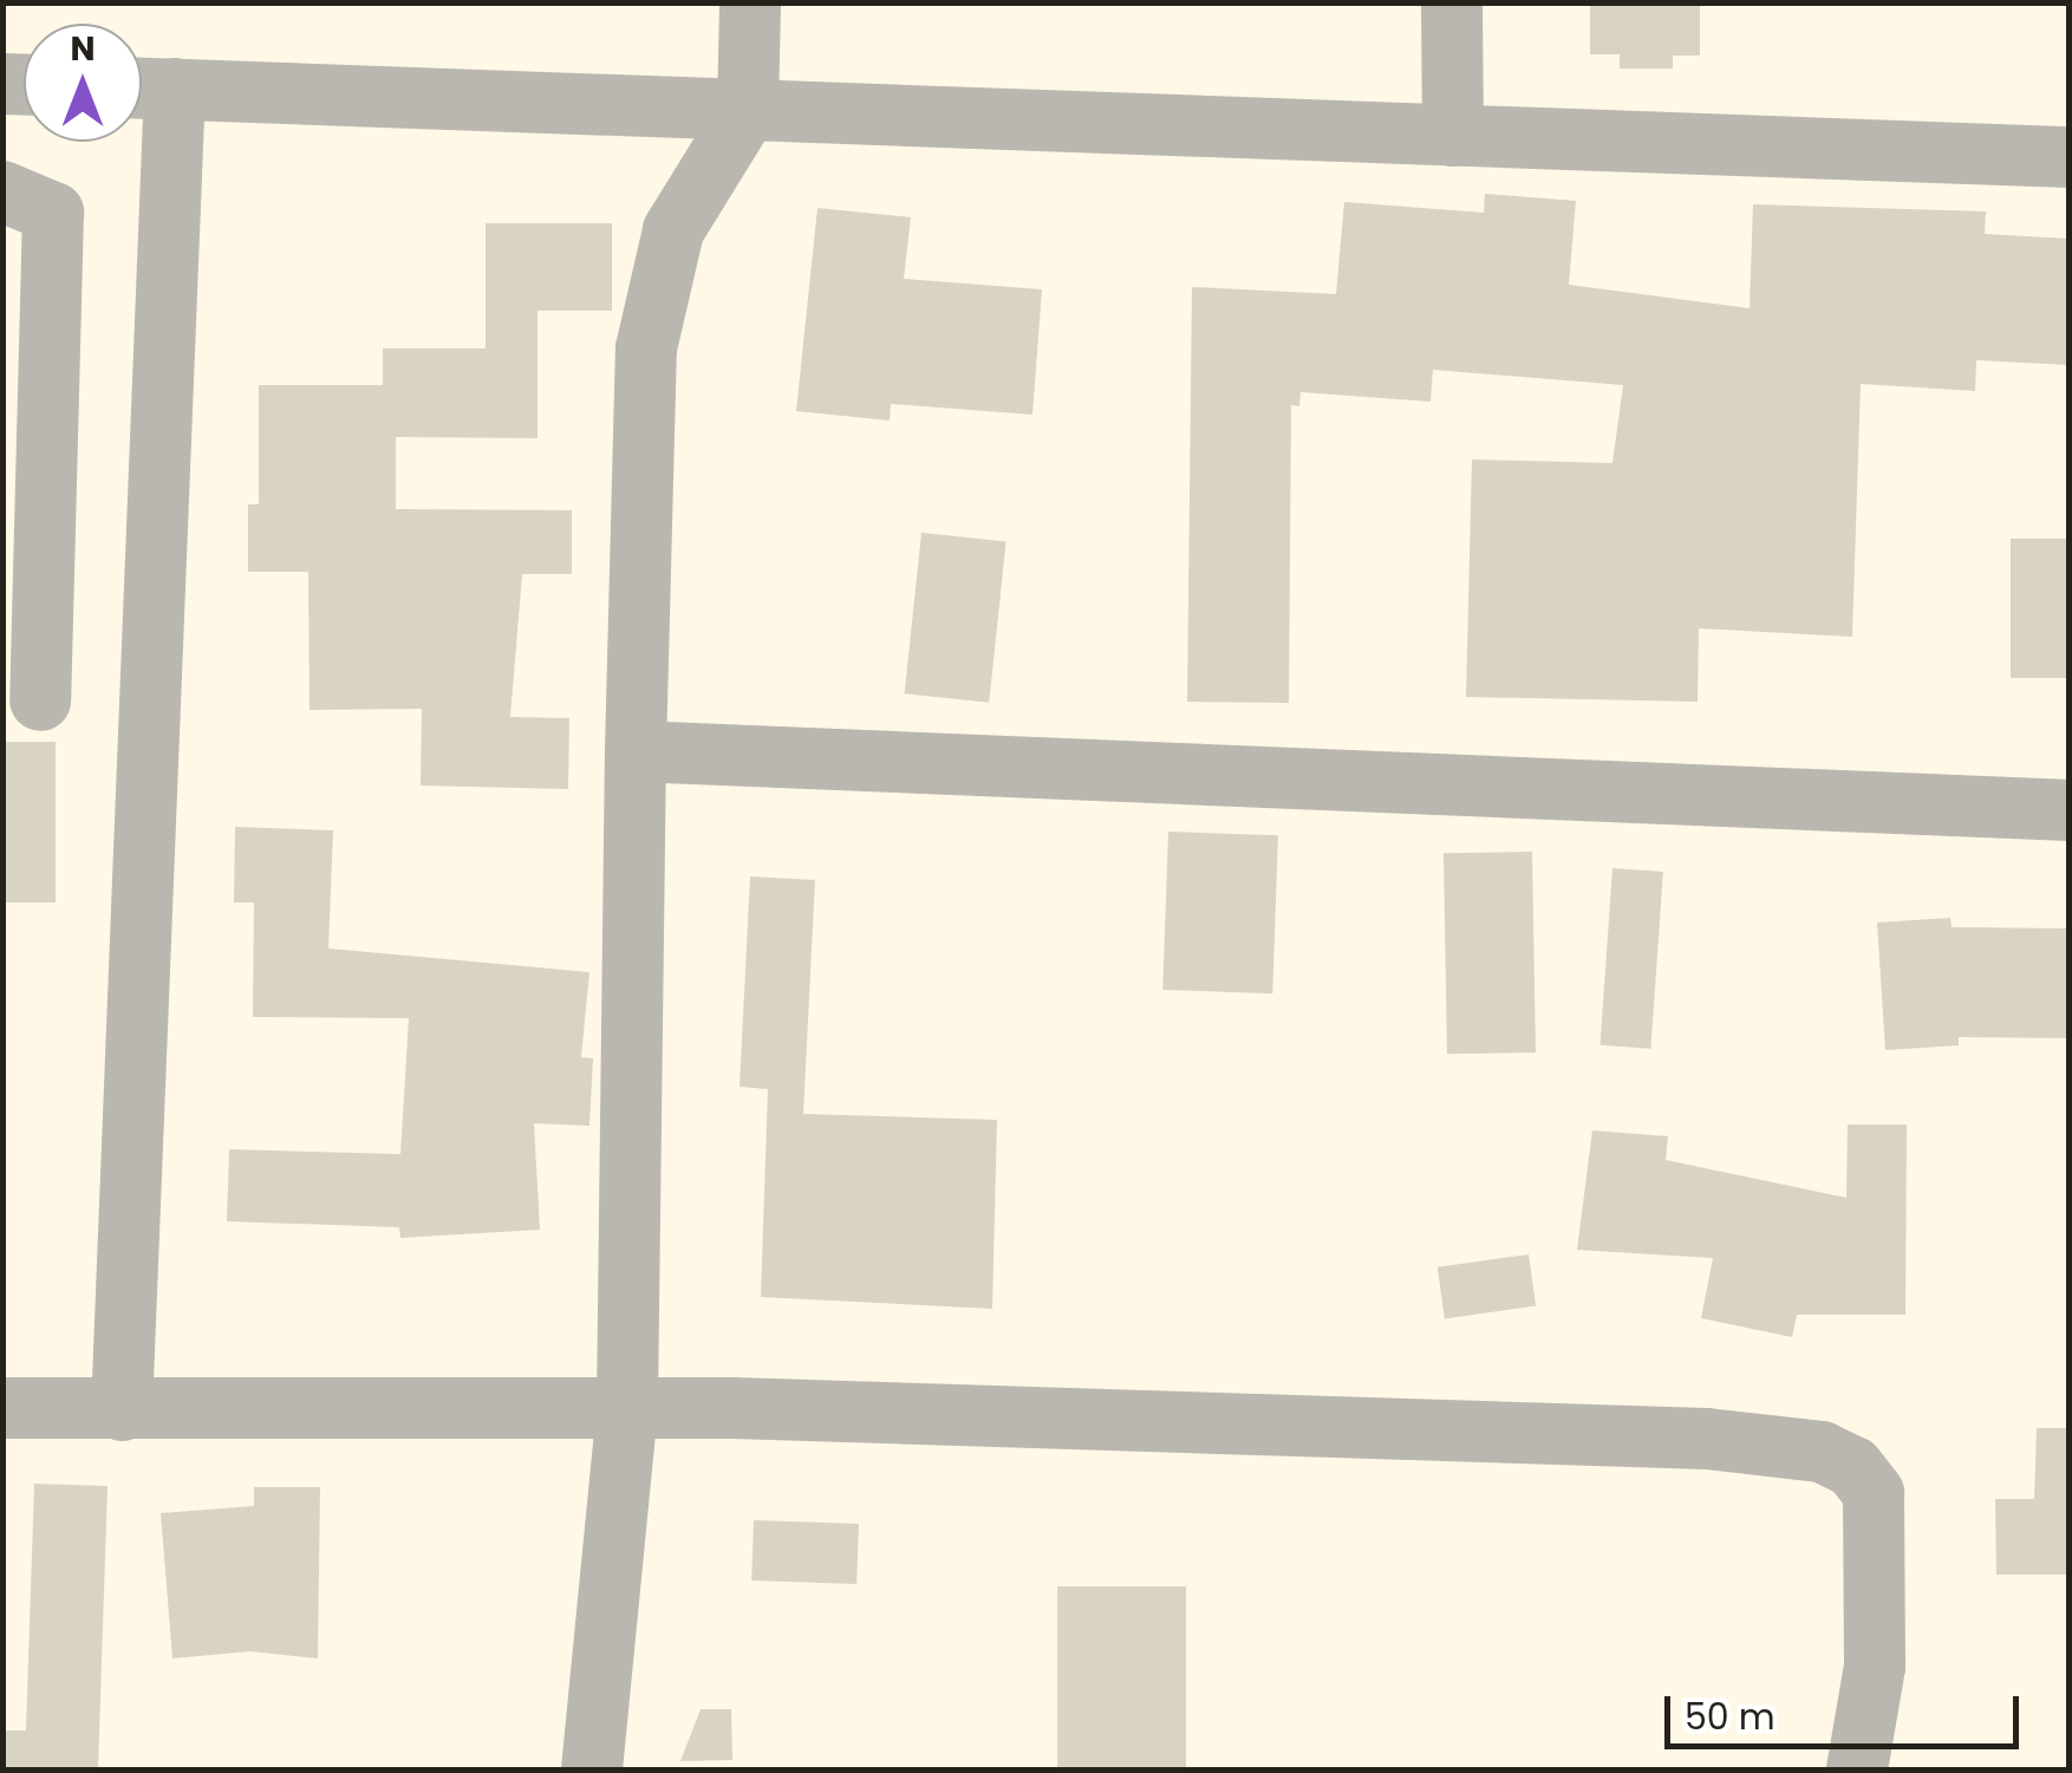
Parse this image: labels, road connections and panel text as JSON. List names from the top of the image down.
{
  "scale_bar": "50 m",
  "north": "top"
}
